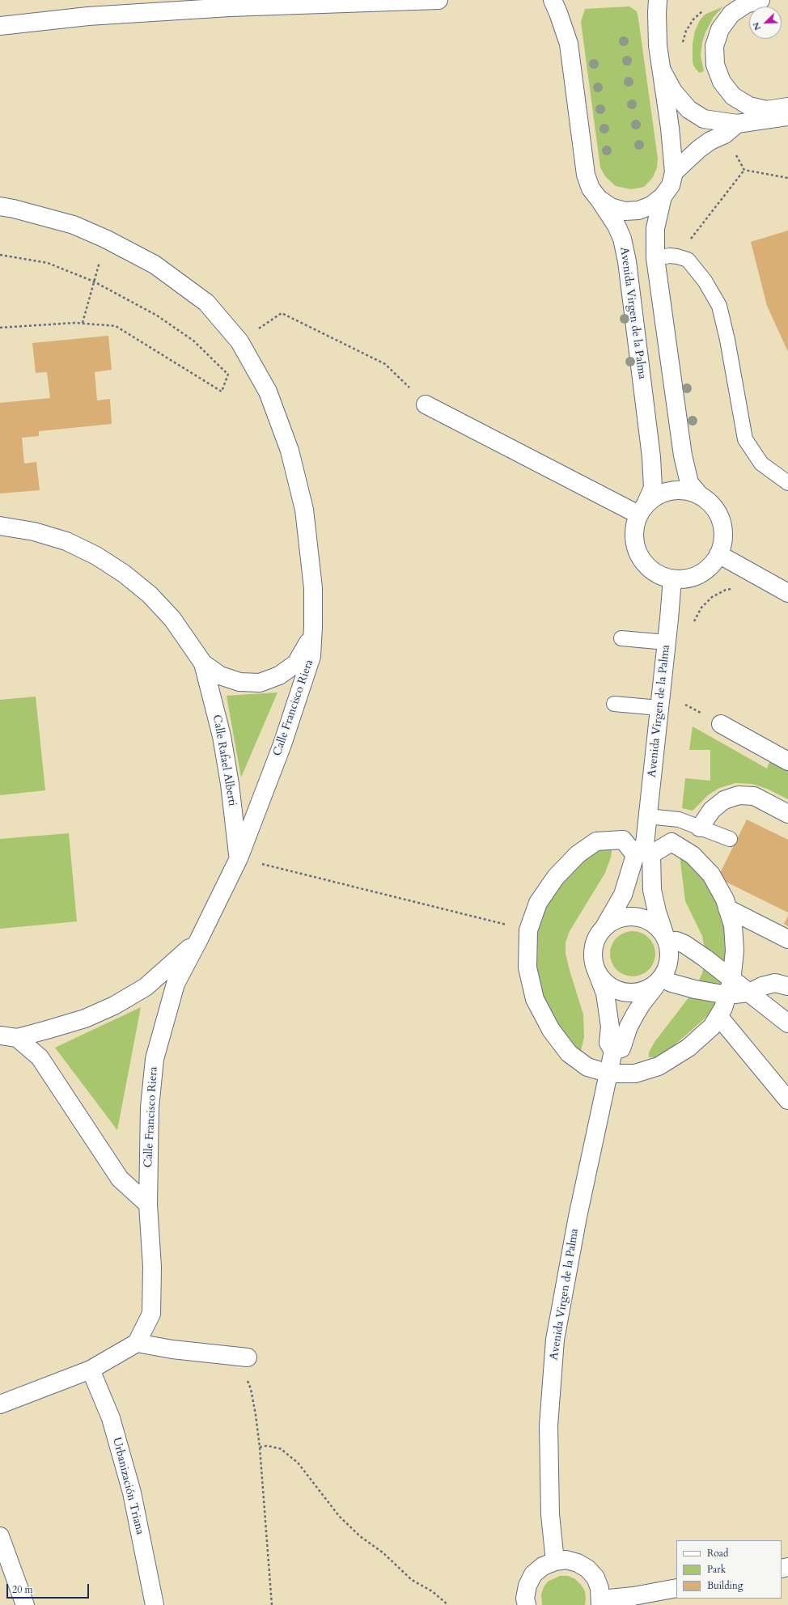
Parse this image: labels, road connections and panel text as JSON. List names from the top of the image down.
{
  "streets": {
    "main road": [
      "Avenida Virgen de la Palma",
      "Calle Francisco Riera",
      "Calle Rafael Alberti",
      "Urbanización Triana"
    ]
  },
  "crossings": [
    ["Calle Francisco Riera", "Calle Rafael Alberti"]
  ],
  "legend": ["Road", "Park", "Building"],
  "scale_bar": "20 m",
  "north": "bottom left"
}
